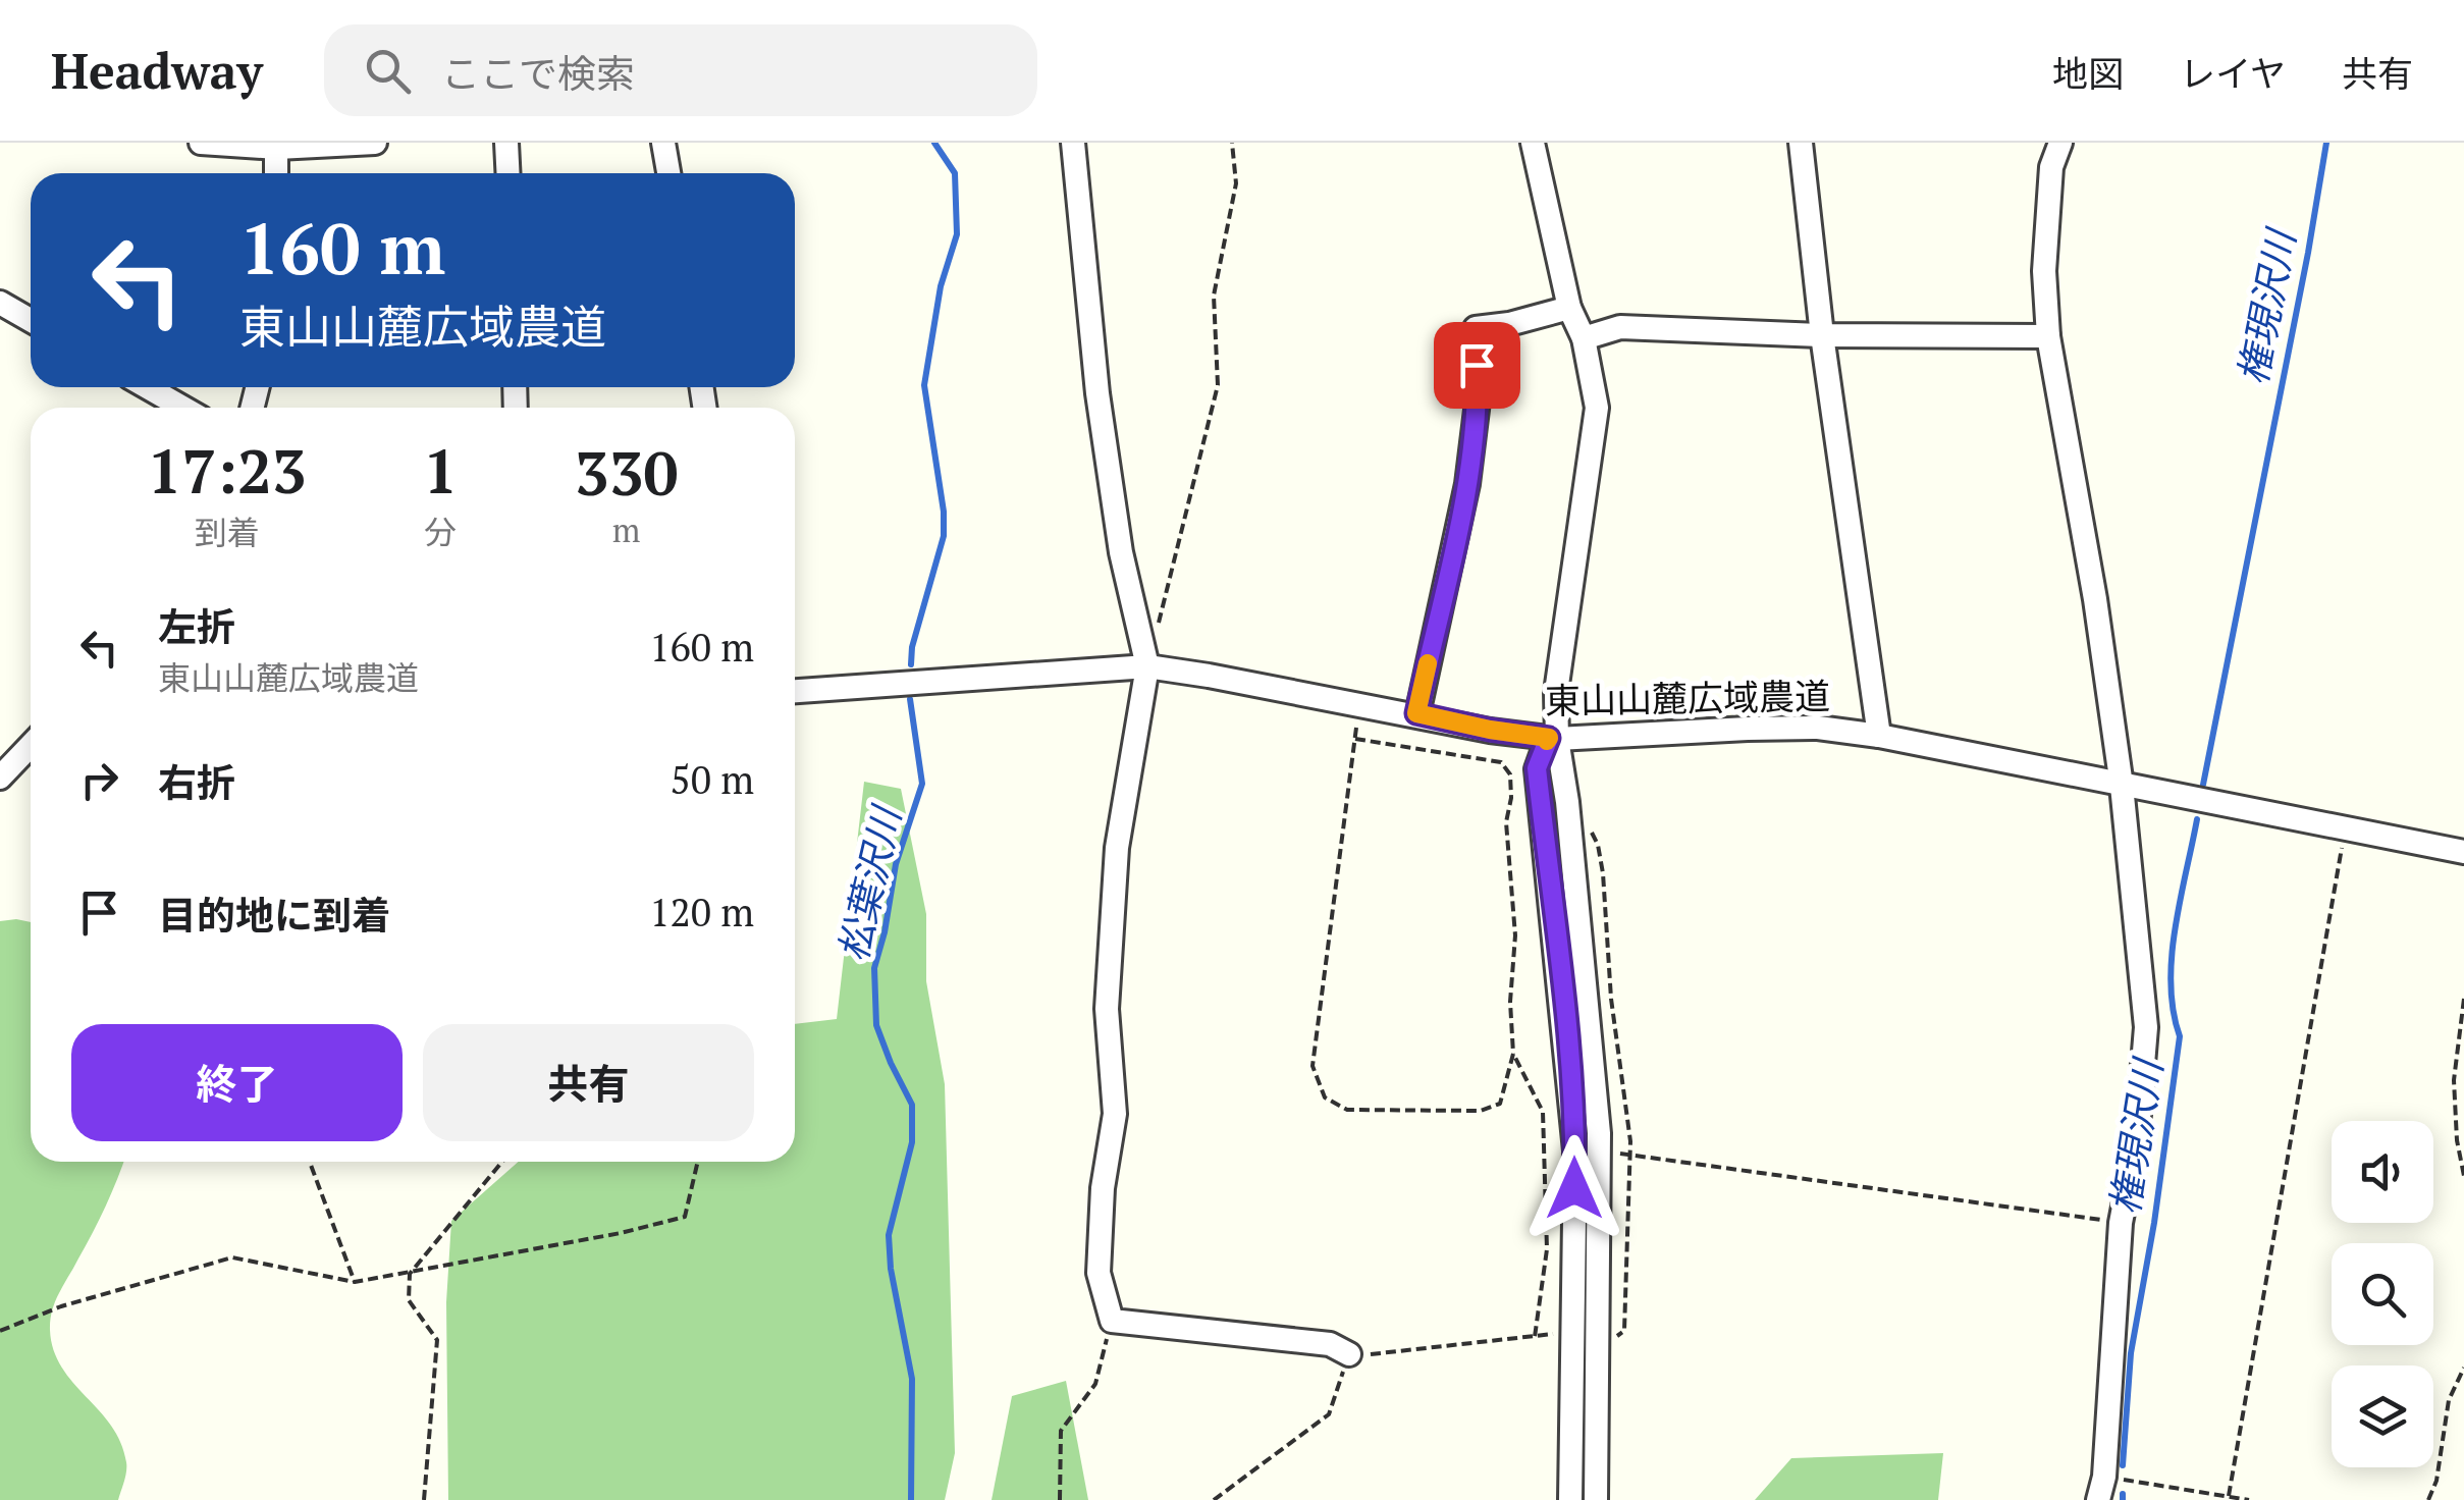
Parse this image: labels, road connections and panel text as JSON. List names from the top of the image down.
{
  "streets": {
    "street": ["東山山麓広域農道"]
  },
  "water": ["権現沢川", "松葉沢川"],
  "page": {
    "header": "Headway",
    "search": "ここで検索",
    "nav": ["地図", "レイヤ", "共有"],
    "turn": ["160 m", "東山山麓広域農道"],
    "eta": [
      "17:23",
      "到着",
      "1",
      "分",
      "330",
      "m"
    ],
    "list": [
      {
        "name": "左折",
        "note": "東山山麓広域農道",
        "value": "160 m"
      },
      {
        "name": "右折",
        "value": "50 m"
      },
      {
        "name": "目的地に到着",
        "value": "120 m"
      }
    ],
    "buttons": ["終了", "共有"]
  }
}
